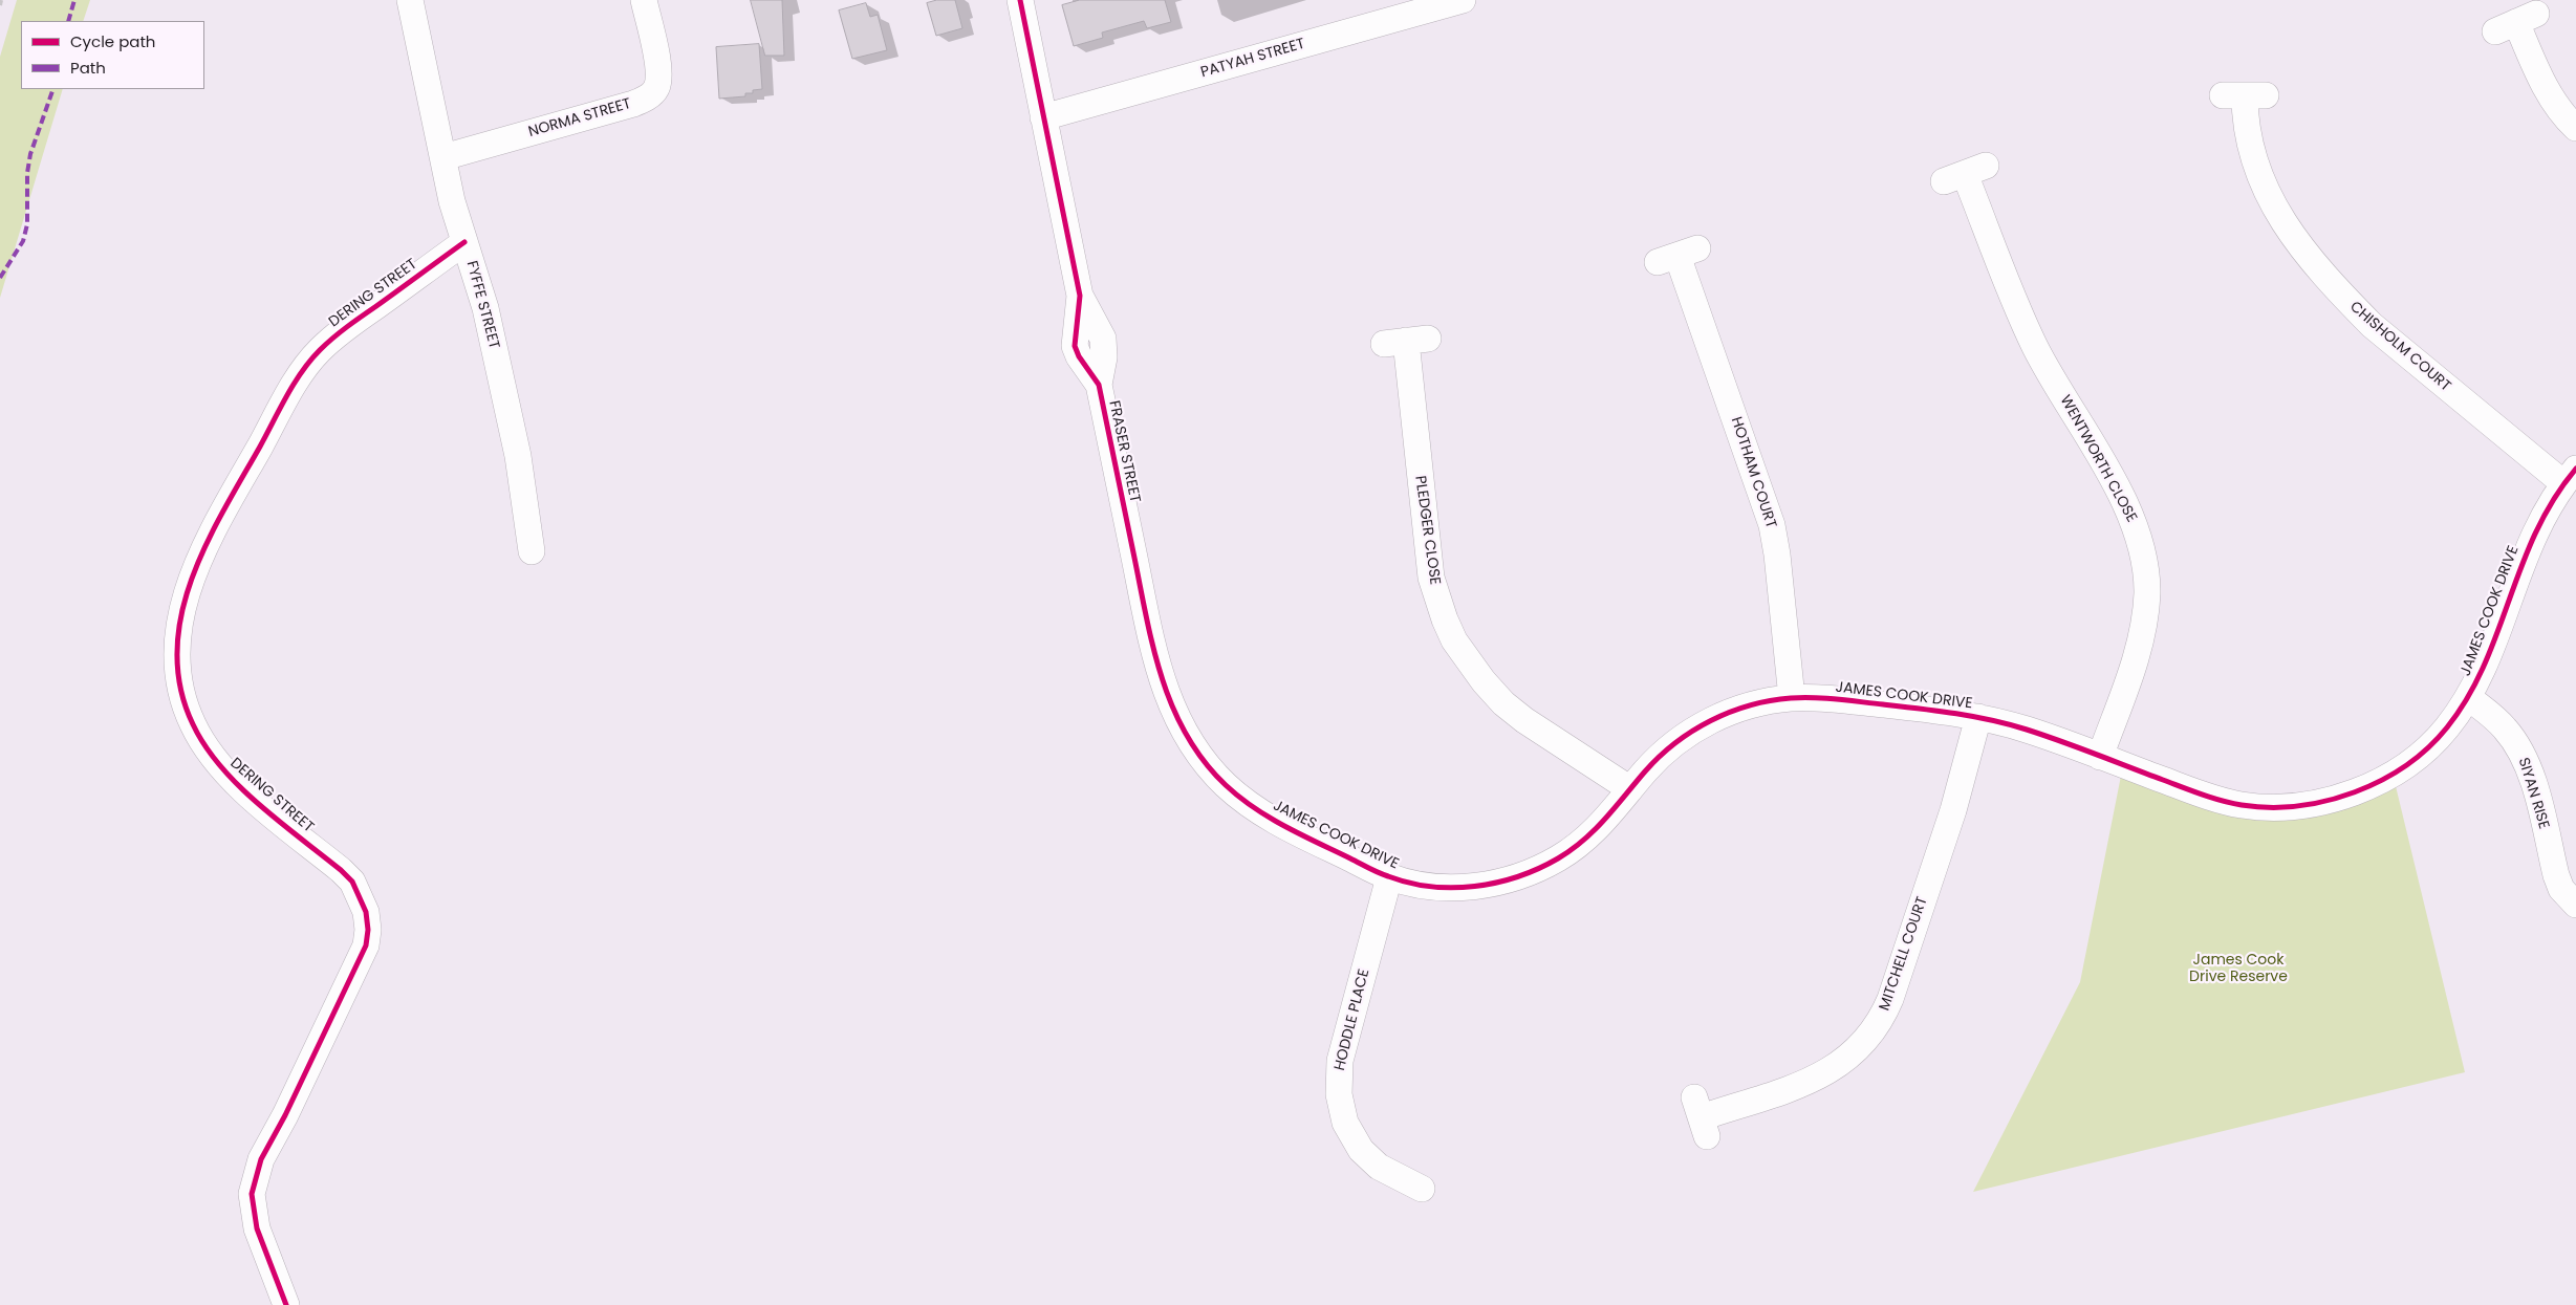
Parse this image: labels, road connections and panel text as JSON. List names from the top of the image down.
{
  "streets": {
    "street": [
      "PATYAH STREET",
      "NORMA STREET",
      "DERING STREET",
      "FYFFE STREET",
      "CHISHOLM COURT",
      "FRASER STREET",
      "WENTWORTH CLOSE",
      "HOTHAM COURT",
      "PLEDGER CLOSE",
      "JAMES COOK DRIVE",
      "SIYAN RISE",
      "MITCHELL COURT",
      "HODDLE PLACE"
    ]
  },
  "crossings": [
    ["PATYAH STREET", "FRASER STREET"],
    ["NORMA STREET", "FYFFE STREET"],
    ["DERING STREET", "FYFFE STREET"],
    ["CHISHOLM COURT", "JAMES COOK DRIVE"],
    ["FRASER STREET", "JAMES COOK DRIVE"],
    ["WENTWORTH CLOSE", "JAMES COOK DRIVE"],
    ["HOTHAM COURT", "JAMES COOK DRIVE"],
    ["PLEDGER CLOSE", "JAMES COOK DRIVE"],
    ["JAMES COOK DRIVE", "SIYAN RISE"],
    ["JAMES COOK DRIVE", "MITCHELL COURT"],
    ["JAMES COOK DRIVE", "HODDLE PLACE"]
  ],
  "parks": ["James Cook Drive Reserve"],
  "legend": ["Cycle path", "Path"]
}
